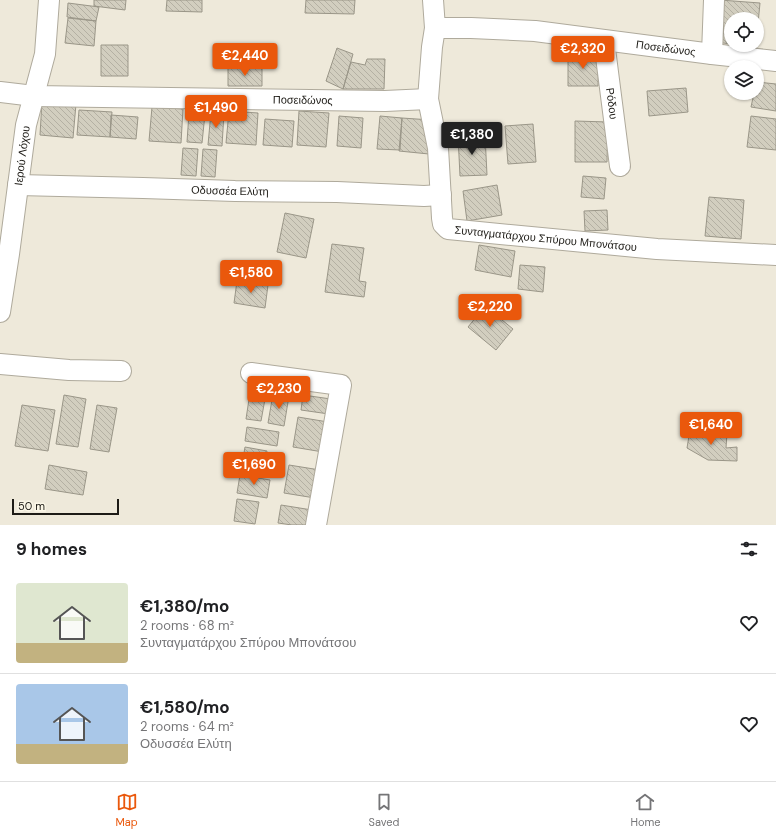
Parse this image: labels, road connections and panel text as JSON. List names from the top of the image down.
{
  "streets": {
    "street": [
      "Ποσειδώνος",
      "Ρόδου",
      "Ιερού Λόχου",
      "Οδυσσέα Ελύτη",
      "Συνταγματάρχου Σπύρου Μπονάτσου"
    ]
  },
  "crossings": [
    ["Ποσειδώνος", "Ρόδου"],
    ["Ποσειδώνος", "Ιερού Λόχου"],
    ["Ποσειδώνος", "Συνταγματάρχου Σπύρου Μπονάτσου"],
    ["Ιερού Λόχου", "Οδυσσέα Ελύτη"],
    ["Οδυσσέα Ελύτη", "Συνταγματάρχου Σπύρου Μπονάτσου"]
  ],
  "scale_bar": "50 m",
  "page": {
    "price": [
      "€2,320",
      "€2,440",
      "€1,490",
      "€1,380",
      "€1,580",
      "€2,220",
      "€2,230",
      "€1,640",
      "€1,690"
    ],
    "scale": "50 m",
    "heading": "9 homes",
    "list": [
      {
        "name": "€1,380/mo",
        "note": "2 rooms · 68 m² · Συνταγματάρχου Σπύρου Μπονάτσου"
      },
      {
        "name": "€1,580/mo",
        "note": "2 rooms · 64 m² · Οδυσσέα Ελύτη"
      }
    ],
    "tabs": ["Map", "Saved", "Home"]
  }
}
